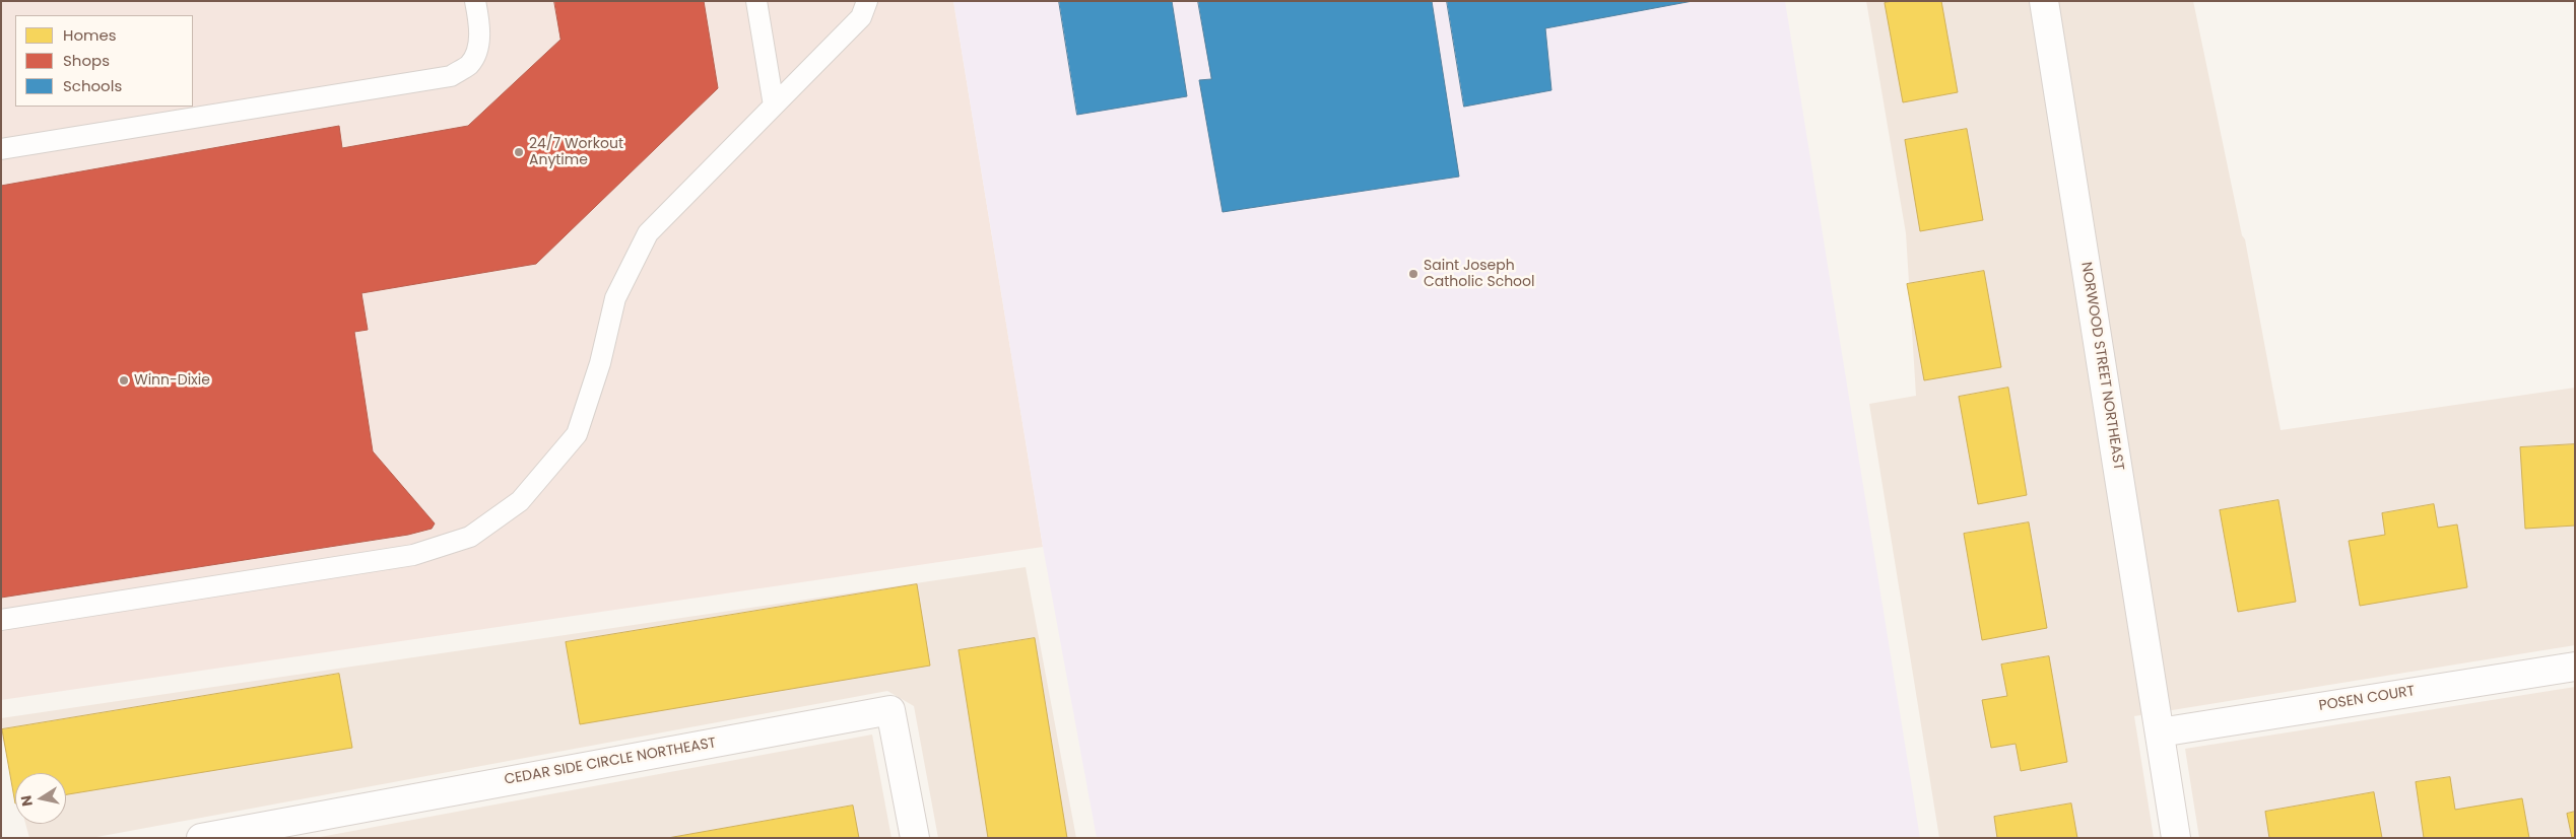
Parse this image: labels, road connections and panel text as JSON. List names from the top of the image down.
{
  "streets": {
    "street": ["NORWOOD STREET NORTHEAST", "POSEN COURT", "CEDAR SIDE CIRCLE NORTHEAST"]
  },
  "crossings": [
    ["NORWOOD STREET NORTHEAST", "POSEN COURT"]
  ],
  "places": ["24/7 Workout Anytime", "Saint Joseph Catholic School", "Winn-Dixie"],
  "legend": ["Homes", "Shops", "Schools"],
  "north": "left"
}
